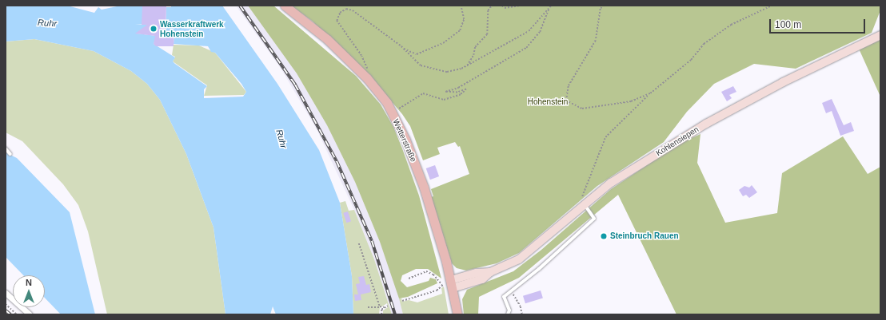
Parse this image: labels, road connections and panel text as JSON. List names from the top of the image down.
{
  "streets": {
    "main road": ["Wetterstraße"],
    "street": ["Kohlensiepen"]
  },
  "crossings": [
    ["Wetterstraße", "Kohlensiepen"]
  ],
  "water": ["Ruhr"],
  "parks": ["Hohenstein"],
  "places": ["Wasserkraftwerk Hohenstein", "Steinbruch Rauen"],
  "scale_bar": "100 m",
  "north": "top"
}
